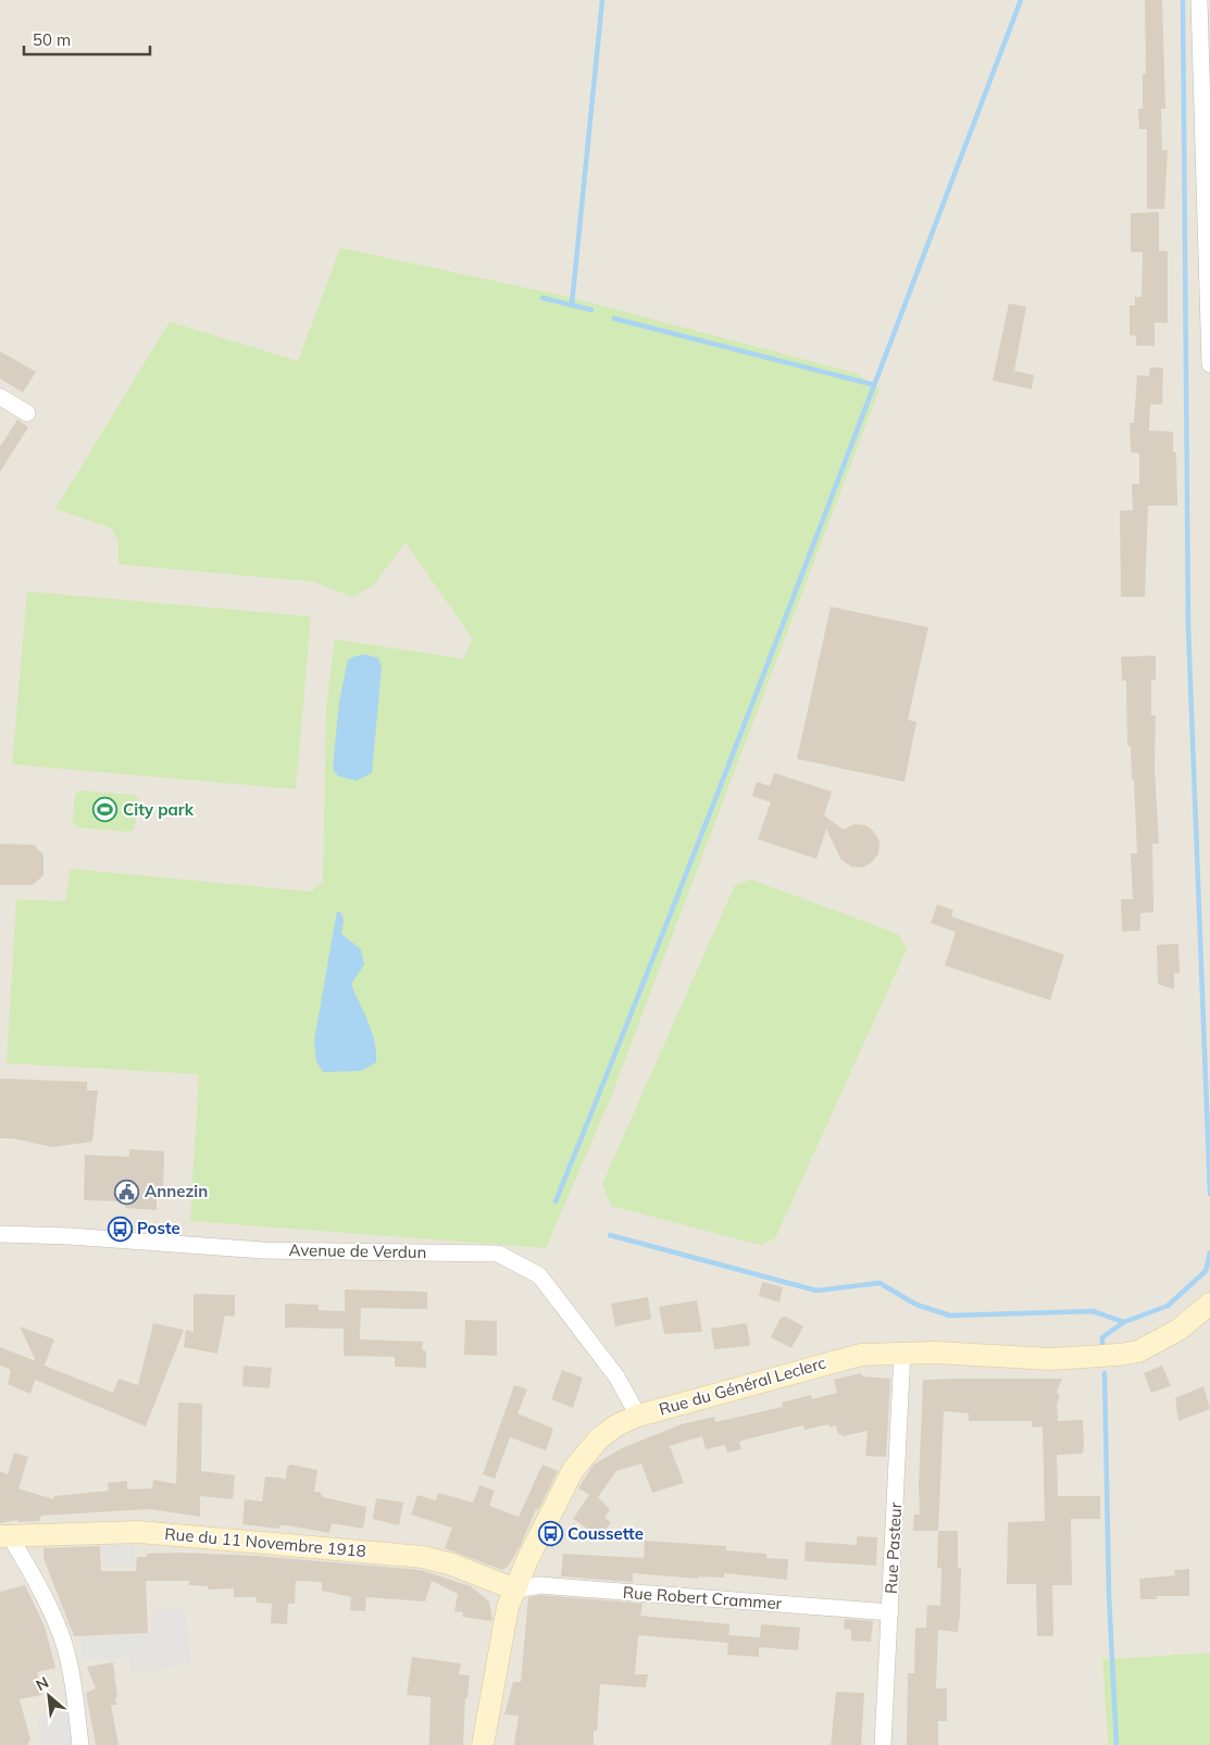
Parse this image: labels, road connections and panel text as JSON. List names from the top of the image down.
{
  "streets": {
    "street": [
      "Avenue de Verdun",
      "Rue du Général Leclerc",
      "Rue du 11 Novembre 1918",
      "Rue Pasteur",
      "Rue Robert Crammer"
    ]
  },
  "crossings": [
    ["Avenue de Verdun", "Rue du Général Leclerc"],
    ["Rue du Général Leclerc", "Rue du 11 Novembre 1918"],
    ["Rue du Général Leclerc", "Rue Pasteur"],
    ["Rue du Général Leclerc", "Rue Robert Crammer"],
    ["Rue du 11 Novembre 1918", "Rue Robert Crammer"],
    ["Rue Pasteur", "Rue Robert Crammer"]
  ],
  "places": {
    "sports": ["City park"],
    "public building": ["Annezin"],
    "bus stop": ["Poste", "Coussette"]
  },
  "scale_bar": "50 m",
  "north": "top left"
}
